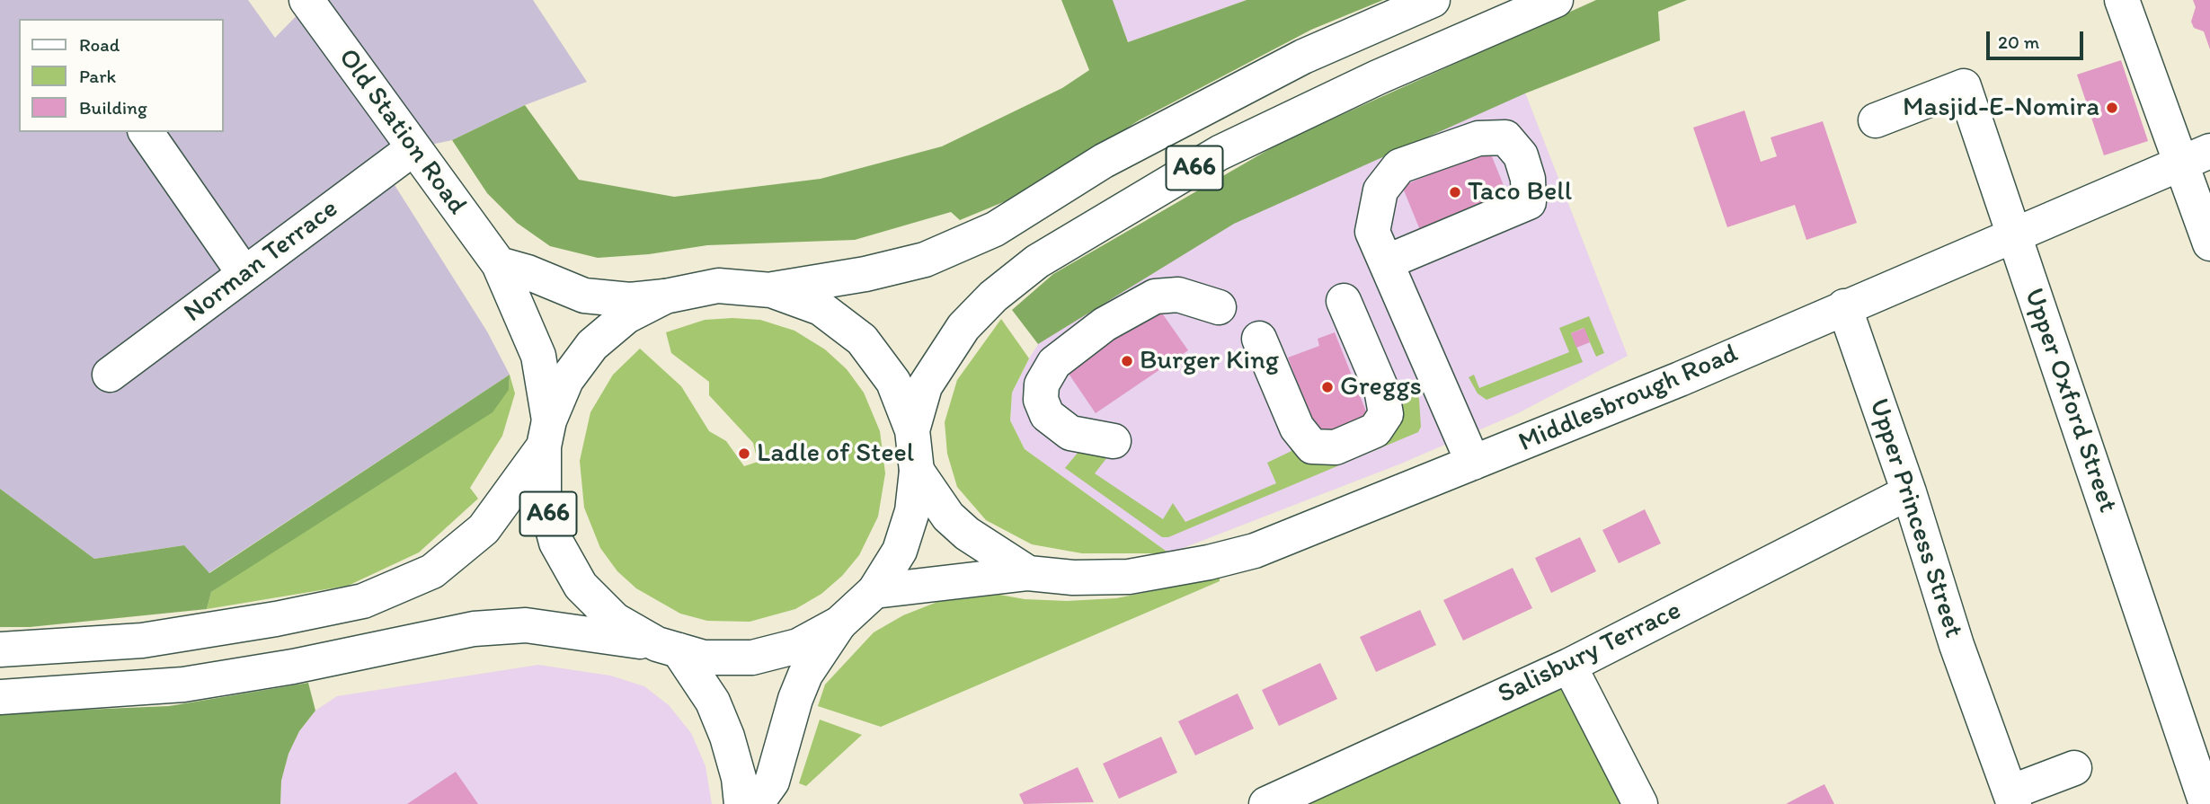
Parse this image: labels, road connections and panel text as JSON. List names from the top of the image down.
{
  "streets": {
    "main road": [
      "Old Station Road",
      "A66",
      "Norman Terrace",
      "Middlesbrough Road",
      "Upper Oxford Street",
      "Upper Princess Street",
      "Salisbury Terrace"
    ]
  },
  "crossings": [
    ["Old Station Road", "A66"],
    ["Old Station Road", "Norman Terrace"],
    ["A66", "Middlesbrough Road"],
    ["Middlesbrough Road", "Upper Oxford Street"],
    ["Middlesbrough Road", "Upper Princess Street"],
    ["Upper Princess Street", "Salisbury Terrace"]
  ],
  "places": [
    "Masjid-E-Nomira",
    "Taco Bell",
    "Burger King",
    "Greggs",
    "Ladle of Steel"
  ],
  "legend": ["Road", "Park", "Building"],
  "scale_bar": "20 m"
}
